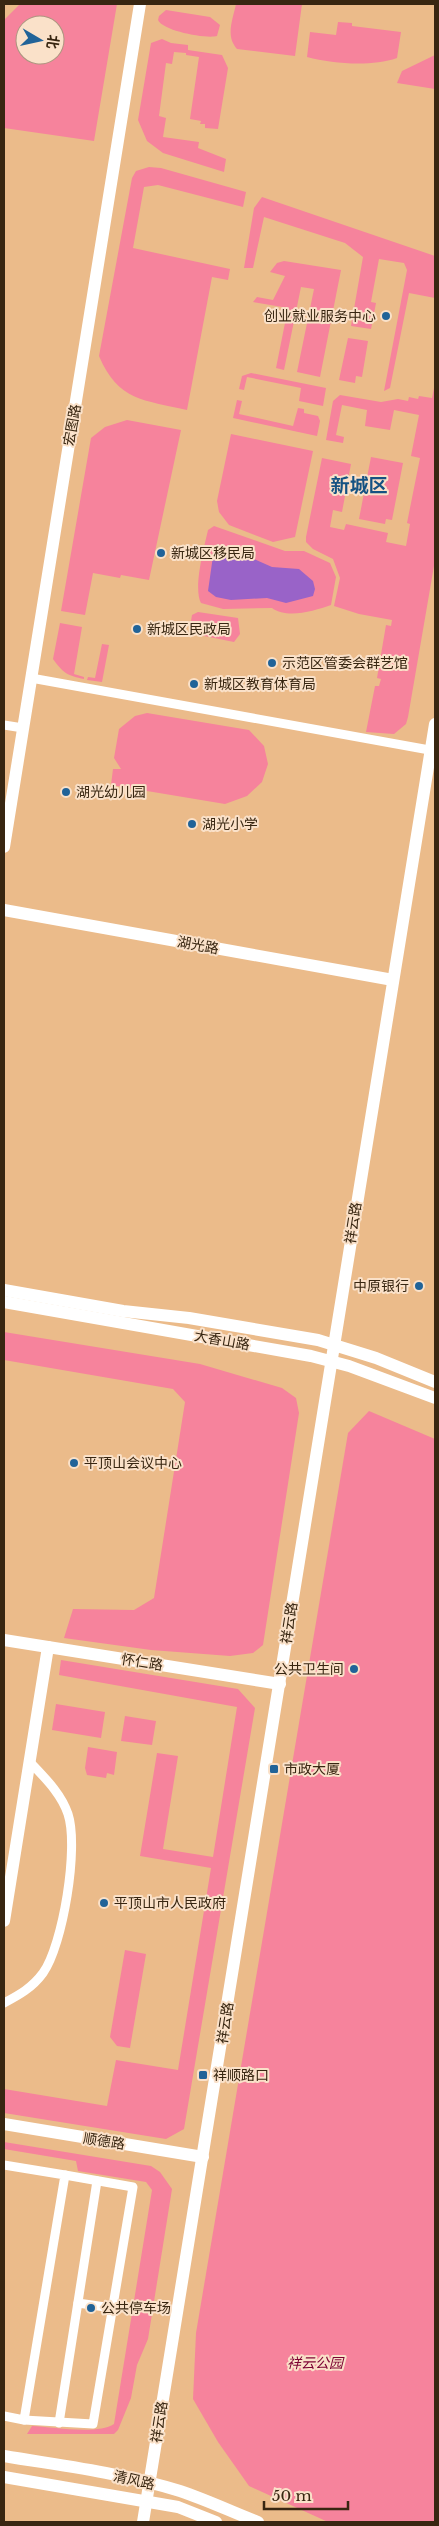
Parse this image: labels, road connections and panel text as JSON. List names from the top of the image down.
{
  "streets": {
    "main road": [
      "宏图路",
      "湖光路",
      "祥云路",
      "大香山路",
      "怀仁路",
      "顺德路",
      "清风路"
    ]
  },
  "crossings": [
    ["湖光路", "祥云路"],
    ["祥云路", "大香山路"],
    ["祥云路", "怀仁路"],
    ["祥云路", "顺德路"],
    ["祥云路", "清风路"]
  ],
  "districts": ["新城区"],
  "parks": ["祥云公园"],
  "places": {
    "other": [
      "创业就业服务中心",
      "新城区移民局",
      "新城区民政局",
      "示范区管委会群艺馆",
      "新城区教育体育局",
      "湖光幼儿园",
      "湖光小学",
      "中原银行",
      "平顶山会议中心",
      "公共卫生间",
      "平顶山市人民政府",
      "公共停车场"
    ],
    "transit": ["市政大厦", "祥顺路口"]
  },
  "scale_bar": "50 m",
  "north": "right"
}
